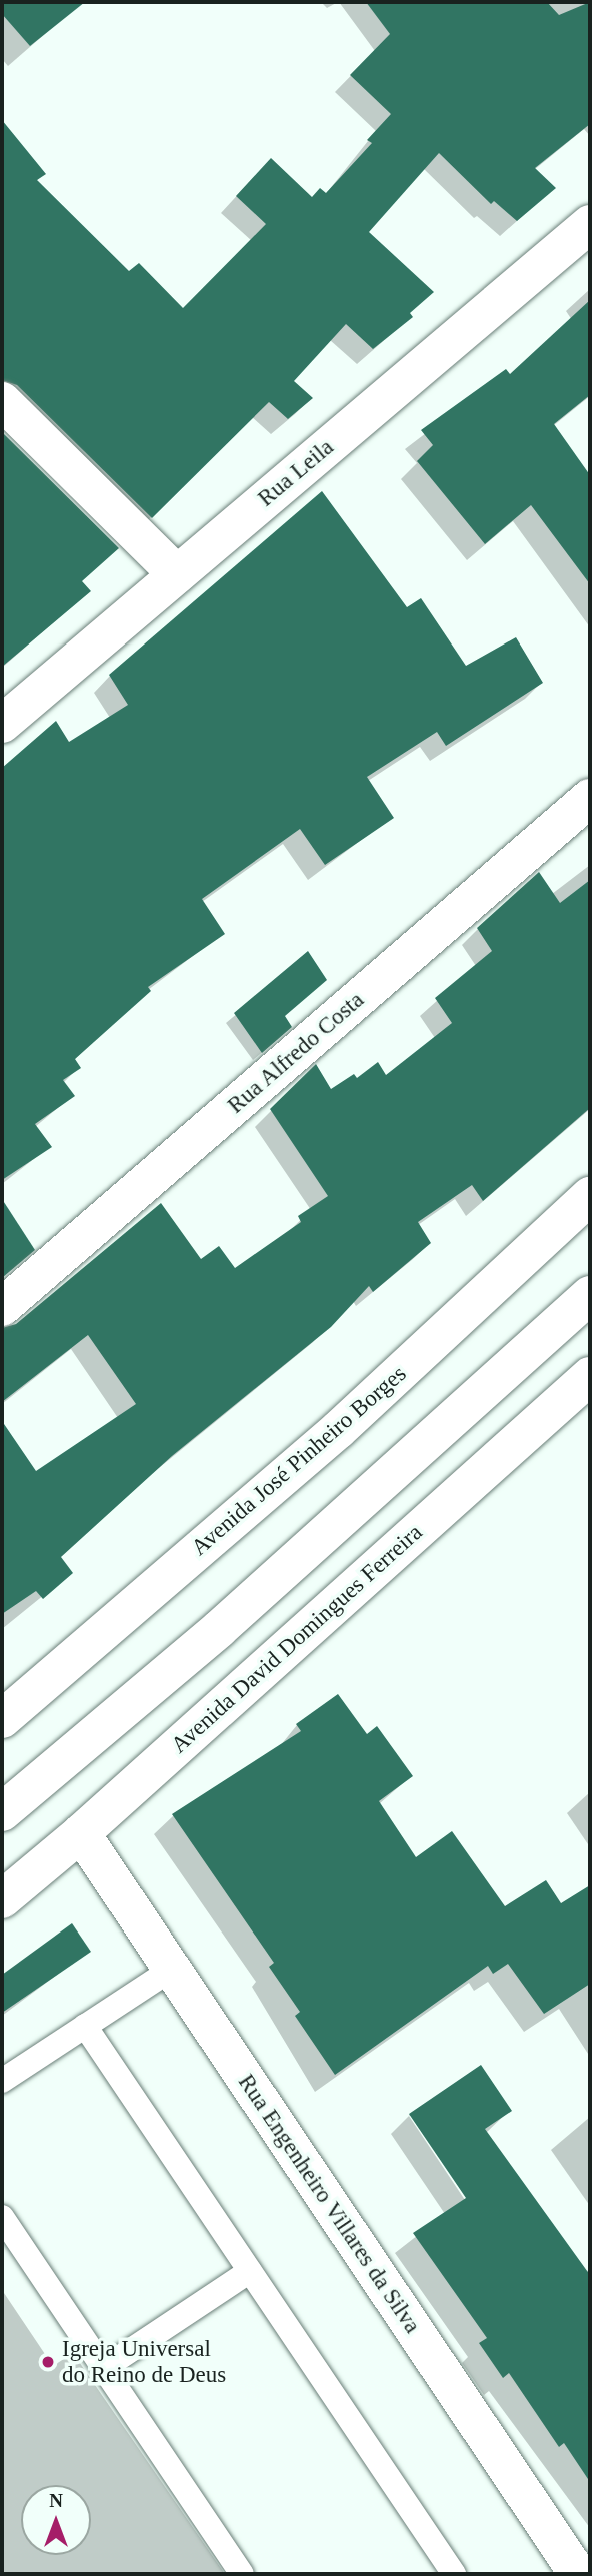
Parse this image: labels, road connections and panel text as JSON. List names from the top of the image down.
{
  "streets": {
    "street": [
      "Rua Leila",
      "Rua Alfredo Costa",
      "Avenida José Pinheiro Borges",
      "Avenida David Domingues Ferreira",
      "Rua Engenheiro Villares da Silva"
    ]
  },
  "crossings": [
    ["Avenida David Domingues Ferreira", "Rua Engenheiro Villares da Silva"]
  ],
  "places": ["Igreja Universal do Reino de Deus"],
  "north": "top"
}
